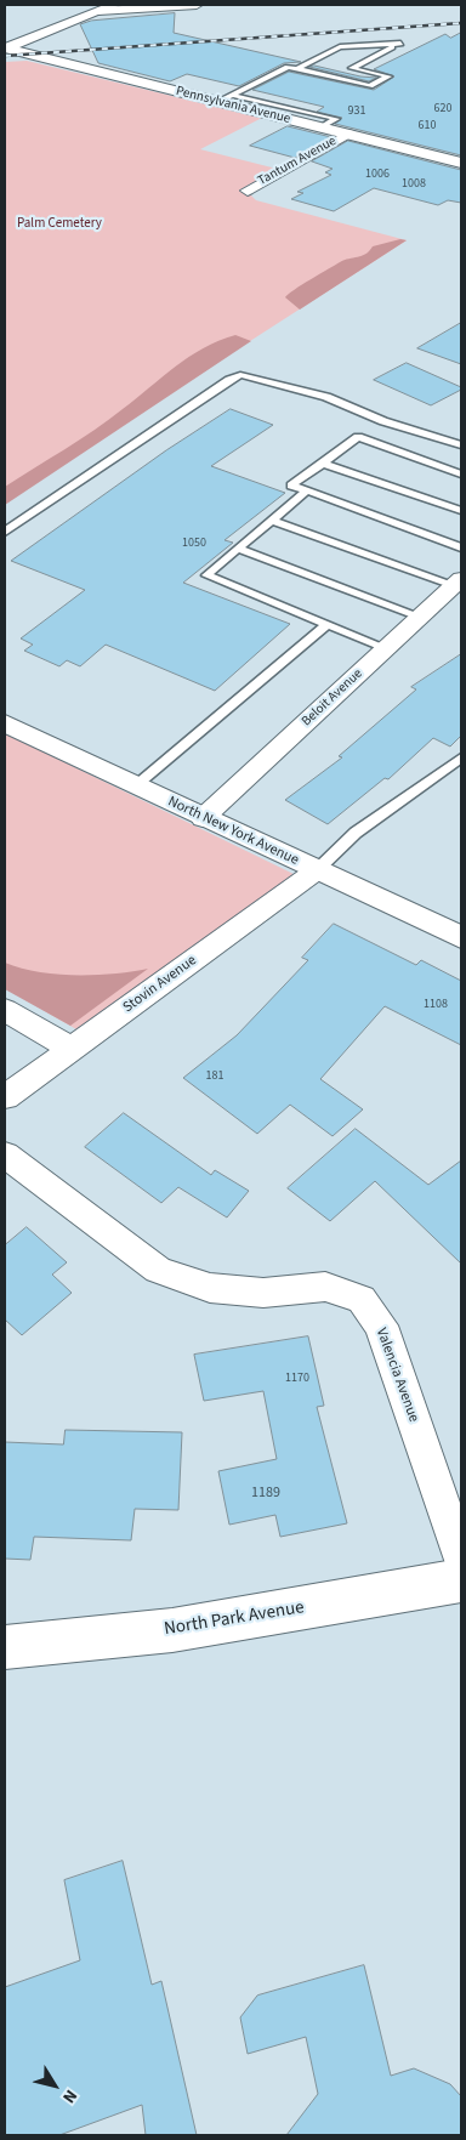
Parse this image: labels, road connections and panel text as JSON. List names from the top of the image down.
{
  "streets": {
    "street": [
      "Pennsylvania Avenue",
      "Tantum Avenue",
      "Beloit Avenue",
      "North New York Avenue",
      "Stovin Avenue",
      "Valencia Avenue",
      "North Park Avenue"
    ]
  },
  "crossings": [
    ["Pennsylvania Avenue", "Tantum Avenue"],
    ["Beloit Avenue", "North New York Avenue"],
    ["North New York Avenue", "Stovin Avenue"]
  ],
  "parks": ["Palm Cemetery"],
  "house_numbers": [
    "620",
    "931",
    "610",
    "1006",
    "1008",
    "1050",
    "1108",
    "181",
    "1170",
    "1189"
  ],
  "north": "bottom right"
}
